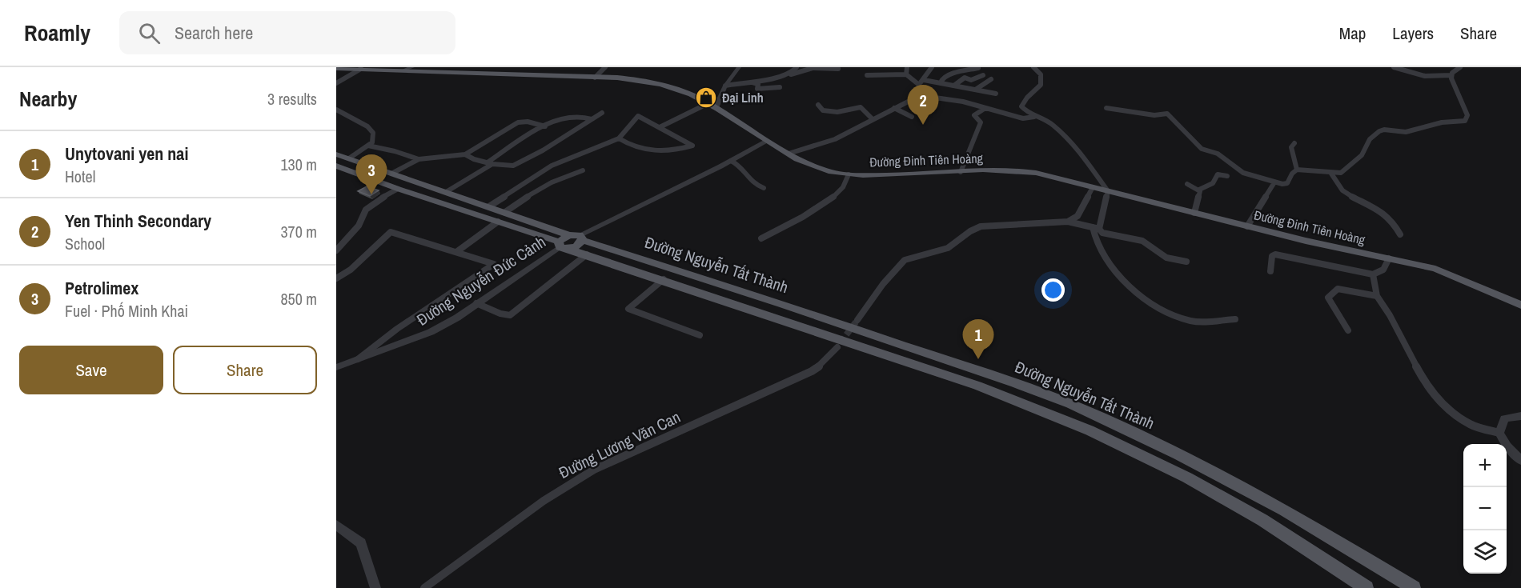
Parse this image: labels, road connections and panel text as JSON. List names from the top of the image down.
{
  "streets": {
    "main road": ["Đường Đinh Tiên Hoàng", "Đường Nguyễn Tất Thành"],
    "street": ["Đường Nguyễn Đức Cảnh", "Đường Lương Văn Can"]
  },
  "crossings": [
    ["Đường Nguyễn Tất Thành", "Đường Nguyễn Đức Cảnh"]
  ],
  "places": {
    "shop": ["Đại Linh"]
  },
  "page": {
    "header": "Roamly",
    "search": "Search here",
    "nav": ["Map", "Layers", "Share"],
    "heading": ["Nearby", "3 results"],
    "pins": ["2", "3", "1"],
    "list": [
      {
        "mark": "1",
        "name": "Unytovani yen nai",
        "note": "Hotel",
        "value": "130 m"
      },
      {
        "mark": "2",
        "name": "Yen Thinh Secondary",
        "note": "School",
        "value": "370 m"
      },
      {
        "mark": "3",
        "name": "Petrolimex",
        "note": "Fuel · Phố Minh Khai",
        "value": "850 m"
      }
    ],
    "buttons": ["Save", "Share"],
    "map_buttons": ["+", "−"]
  }
}
